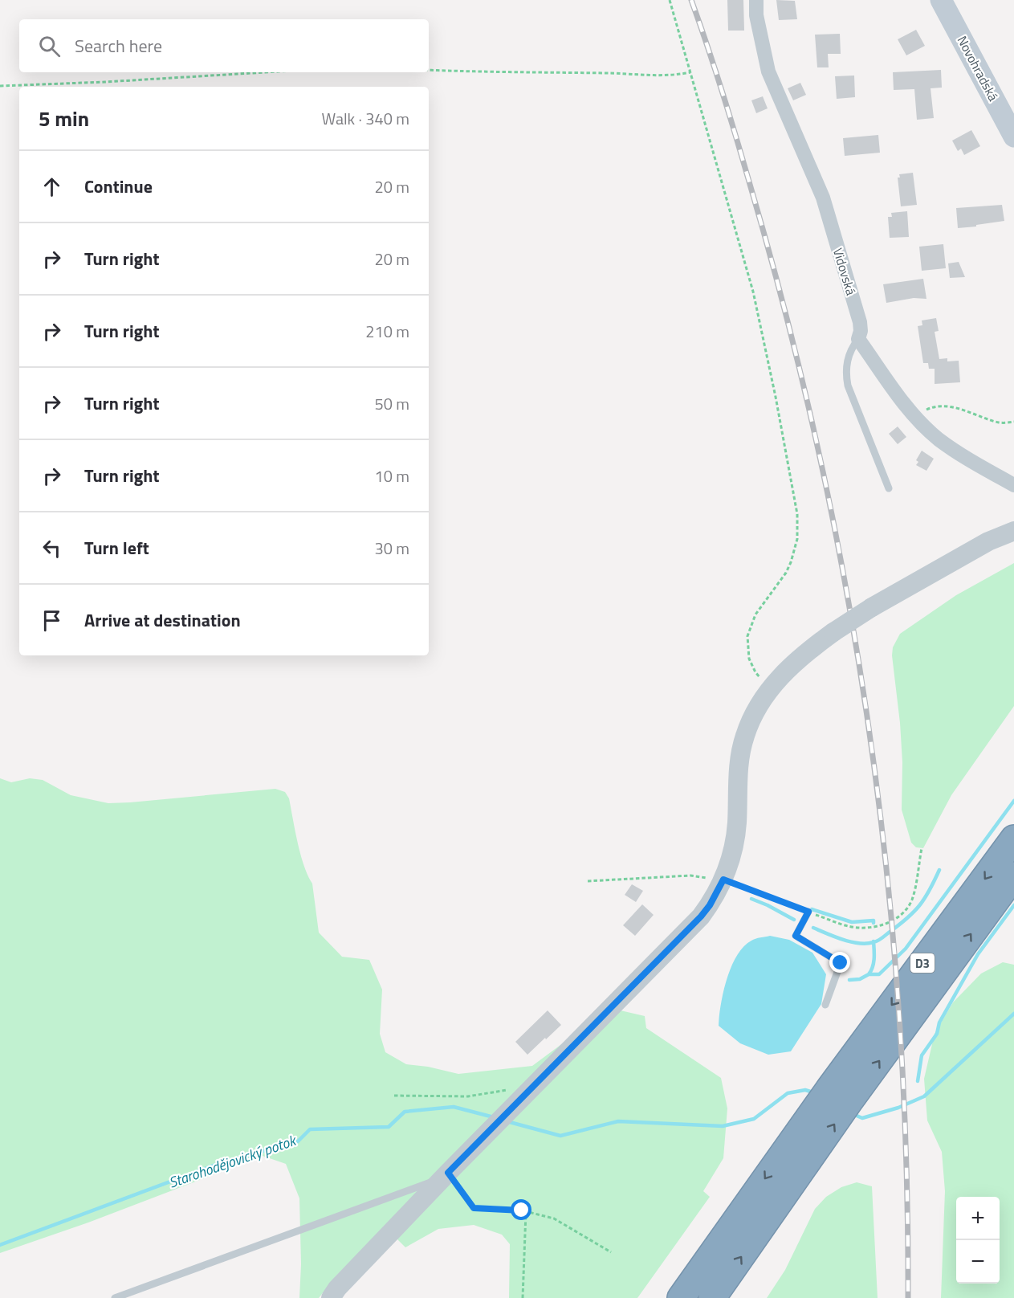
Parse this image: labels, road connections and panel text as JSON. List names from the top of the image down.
{
  "streets": {
    "highway": ["D3"],
    "main road": ["Novohradská"],
    "street": ["Vidovská"]
  },
  "water": ["Starohodějovický potok"],
  "page": {
    "search": "Search here",
    "heading": ["5 min", "Walk · 340 m"],
    "list": [
      ["Continue", "20 m"],
      ["Turn right", "20 m"],
      ["Turn right", "210 m"],
      ["Turn right", "50 m"],
      ["Turn right", "10 m"],
      ["Turn left", "30 m"],
      "Arrive at destination"
    ],
    "map_buttons": ["+", "−"]
  }
}
